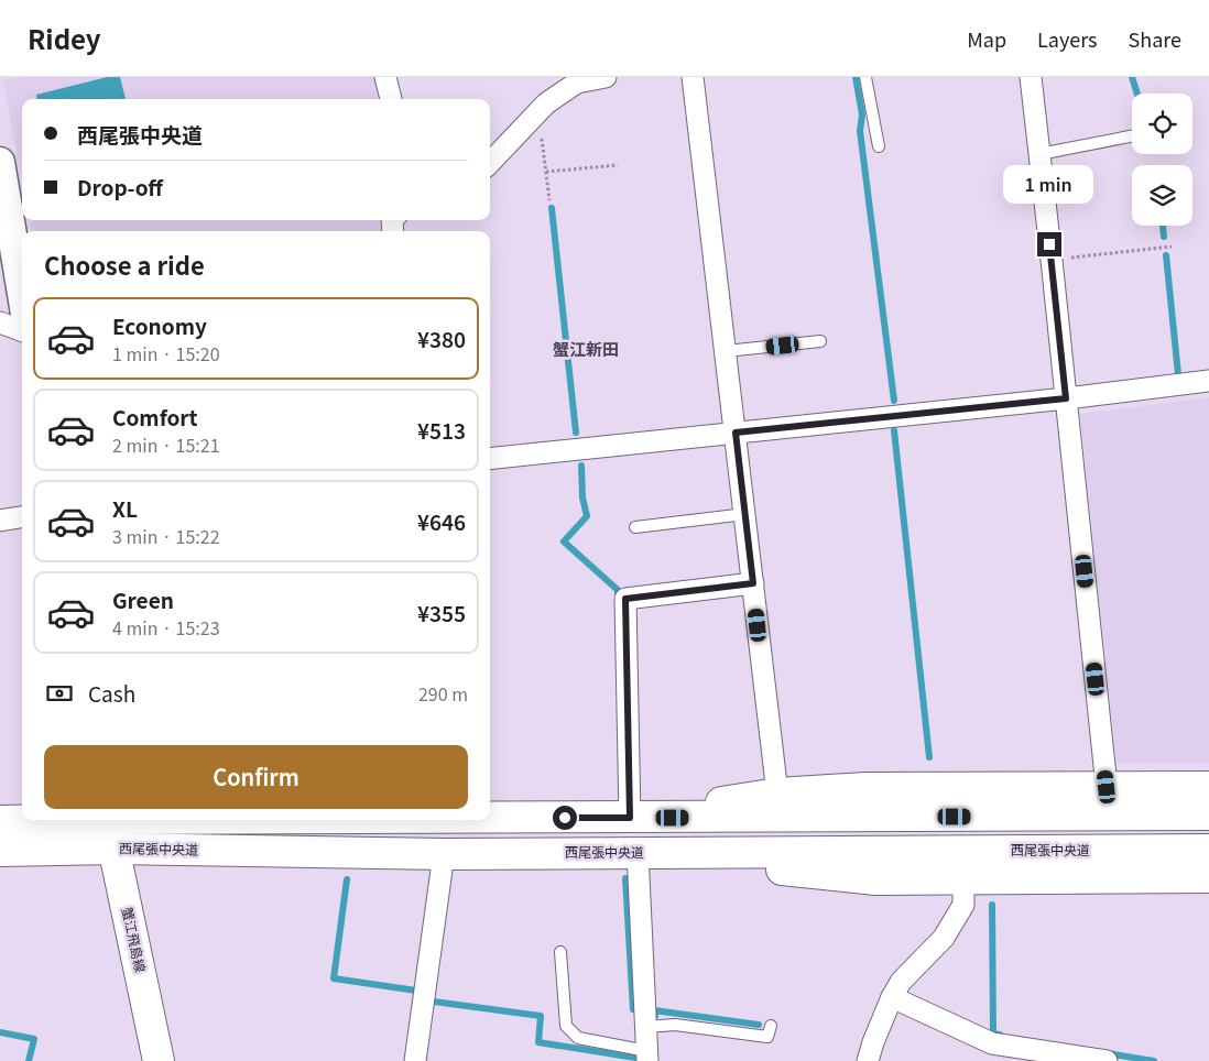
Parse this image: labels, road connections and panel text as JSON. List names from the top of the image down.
{
  "streets": {
    "main road": ["西尾張中央道", "蟹江飛島線"]
  },
  "crossings": [
    ["西尾張中央道", "蟹江飛島線"]
  ],
  "districts": ["蟹江新田"],
  "page": {
    "header": "Ridey",
    "nav": ["Map", "Layers", "Share"],
    "banner": ["西尾張中央道", "Drop-off"],
    "bubble": "1 min",
    "heading": "Choose a ride",
    "list": [
      {
        "name": "Economy",
        "note": "1 min · 15:20",
        "value": "¥380"
      },
      {
        "name": "Comfort",
        "note": "2 min · 15:21",
        "value": "¥513"
      },
      {
        "name": "XL",
        "note": "3 min · 15:22",
        "value": "¥646"
      },
      {
        "name": "Green",
        "note": "4 min · 15:23",
        "value": "¥355"
      }
    ],
    "pay": ["Cash", "290 m"],
    "buttons": "Confirm"
  }
}
